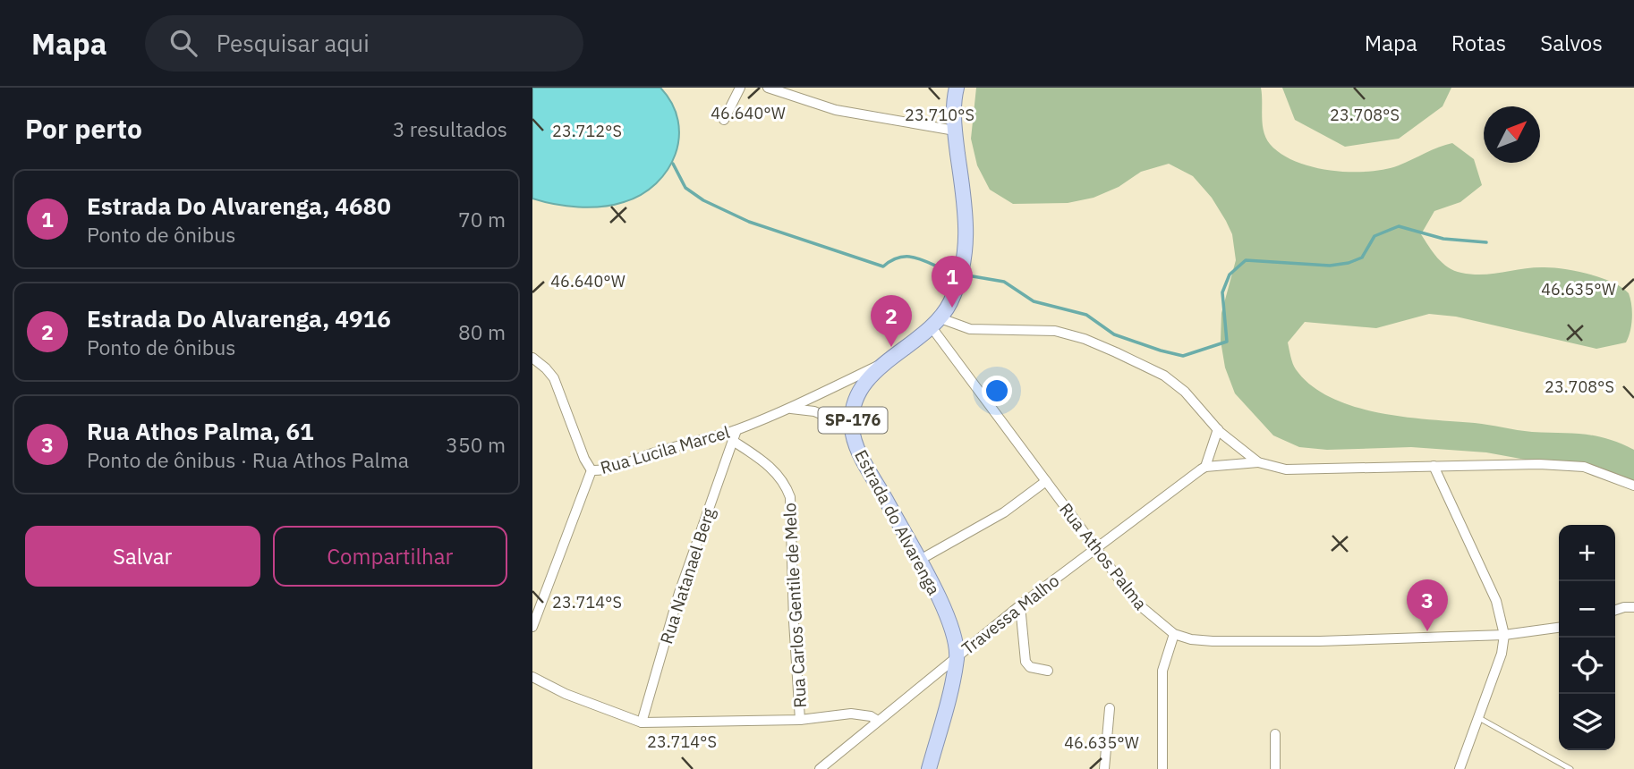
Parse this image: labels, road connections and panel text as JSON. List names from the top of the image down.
{
  "streets": {
    "main road": ["SP-176", "Estrada do Alvarenga"],
    "street": [
      "Rua Lucila Marcel",
      "Rua Athos Palma",
      "Rua Natanael Berg",
      "Rua Carlos Gentile de Melo",
      "Travessa Malho"
    ]
  },
  "crossings": [
    ["Rua Lucila Marcel", "Estrada do Alvarenga"],
    ["Rua Lucila Marcel", "Rua Natanael Berg"],
    ["Estrada do Alvarenga", "Rua Athos Palma"],
    ["Estrada do Alvarenga", "Travessa Malho"],
    ["Rua Athos Palma", "Travessa Malho"],
    ["Rua Natanael Berg", "Rua Carlos Gentile de Melo"]
  ],
  "north": "top right",
  "page": {
    "header": "Mapa",
    "search": "Pesquisar aqui",
    "nav": ["Mapa", "Rotas", "Salvos"],
    "heading": ["Por perto", "3 resultados"],
    "list": [
      {
        "mark": "1",
        "name": "Estrada Do Alvarenga, 4680",
        "note": "Ponto de ônibus",
        "value": "70 m"
      },
      {
        "mark": "2",
        "name": "Estrada Do Alvarenga, 4916",
        "note": "Ponto de ônibus",
        "value": "80 m"
      },
      {
        "mark": "3",
        "name": "Rua Athos Palma, 61",
        "note": "Ponto de ônibus · Rua Athos Palma",
        "value": "350 m"
      }
    ],
    "pins": ["1", "2", "3"],
    "buttons": ["Salvar", "Compartilhar"],
    "map_buttons": ["+", "−"]
  },
  "coordinates": [
    "46.640°W",
    "23.710°S",
    "23.708°S",
    "23.712°S",
    "46.635°W",
    "23.714°S"
  ]
}
